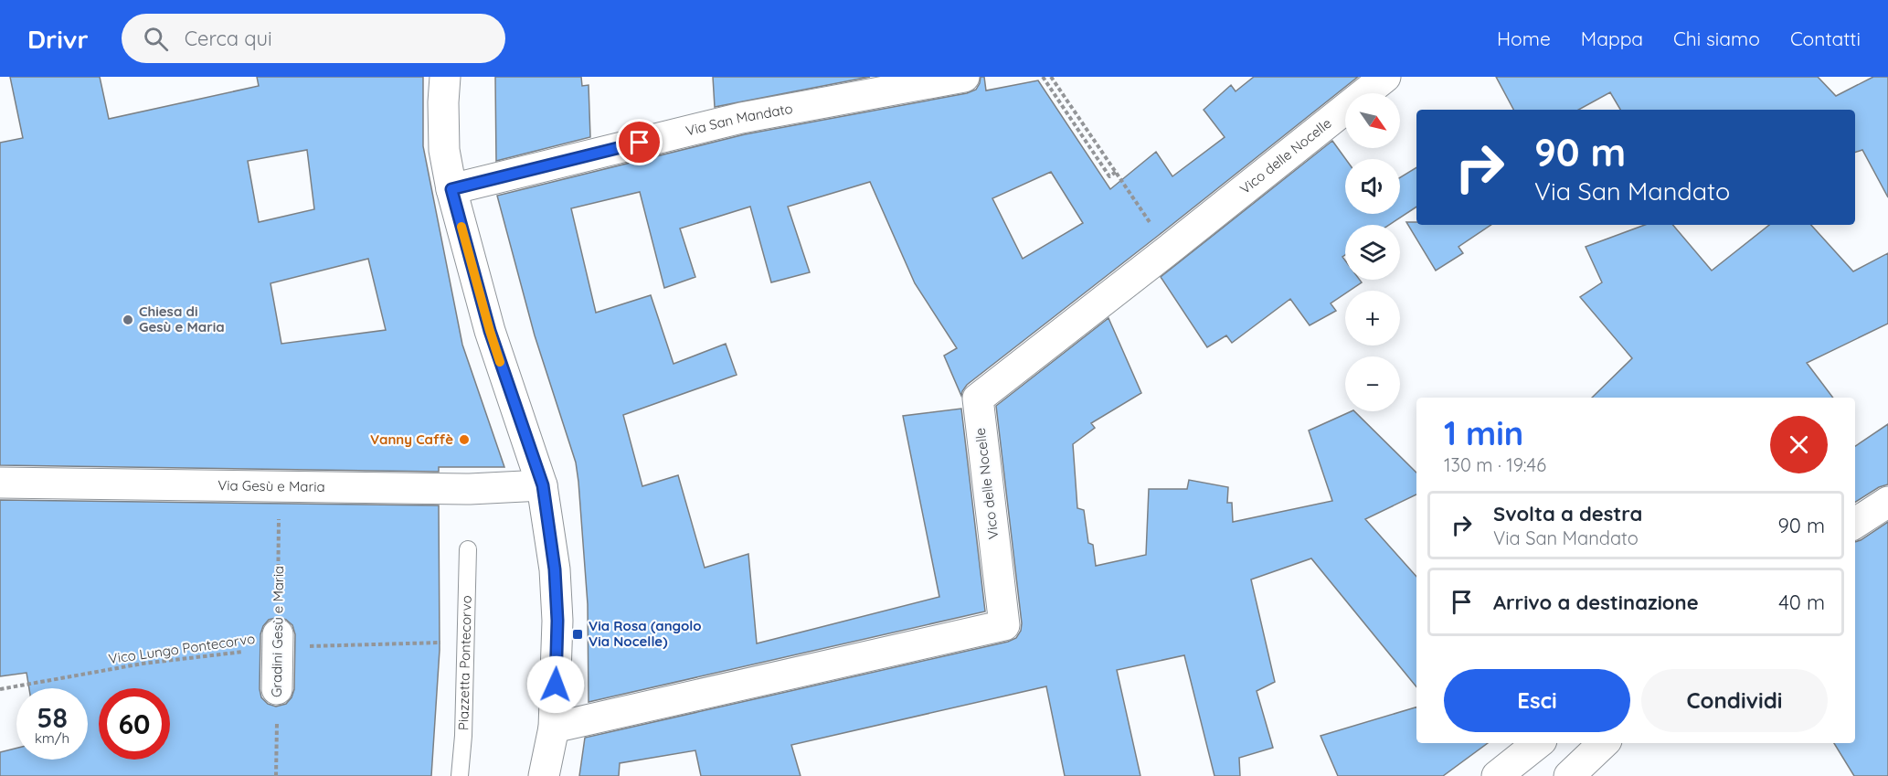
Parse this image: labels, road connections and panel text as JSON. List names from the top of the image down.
{
  "streets": {
    "street": [
      "Via San Mandato",
      "Vico delle Nocelle",
      "Via Gesù e Maria",
      "Gradini Gesù e Maria"
    ],
    "lane": ["Piazzetta Pontecorvo"],
    "path": ["Vico Lungo Pontecorvo"]
  },
  "crossings": [
    ["Via Gesù e Maria", "Gradini Gesù e Maria"],
    ["Gradini Gesù e Maria", "Vico Lungo Pontecorvo"],
    ["Vico Lungo Pontecorvo", "Piazzetta Pontecorvo"]
  ],
  "places": {
    "other": ["Chiesa di Gesù e Maria", "Vanny Caffè"],
    "transit": ["Via Rosa (angolo Via Nocelle)"]
  },
  "north": "bottom right",
  "page": {
    "header": "Drivr",
    "search": "Cerca qui",
    "nav": [
      "Home",
      "Mappa",
      "Chi siamo",
      "Contatti"
    ],
    "map_buttons": ["+", "−"],
    "turn": ["90 m", "Via San Mandato"],
    "heading": ["1 min", "130 m · 19:46"],
    "list": [
      {
        "name": "Svolta a destra",
        "note": "Via San Mandato",
        "value": "90 m"
      },
      {
        "name": "Arrivo a destinazione",
        "value": "40 m"
      }
    ],
    "buttons": ["Esci", "Condividi"],
    "speed": "58 km/h",
    "limit": "60"
  }
}
